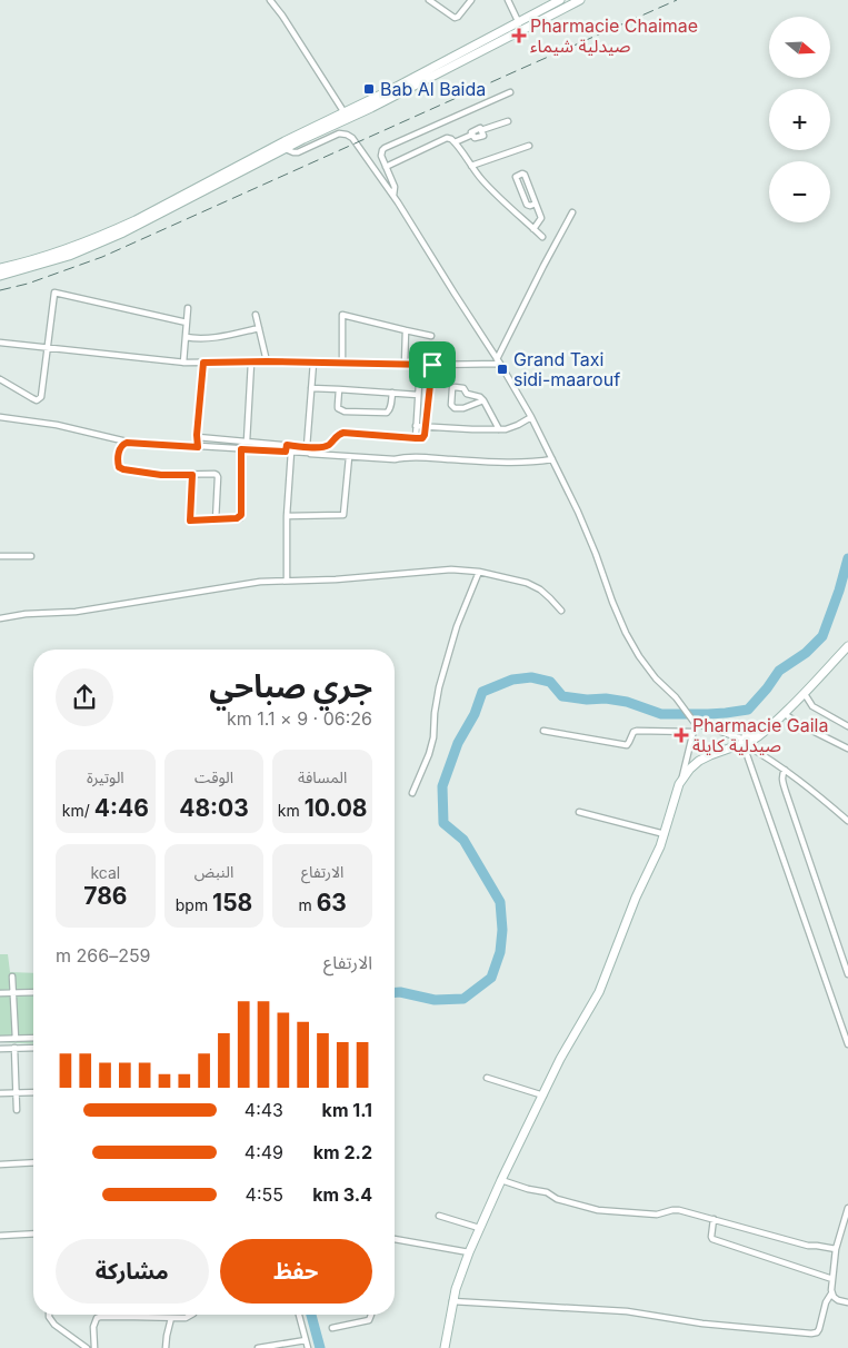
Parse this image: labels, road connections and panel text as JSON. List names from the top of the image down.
{
  "places": {
    "health": ["Pharmacie Chaimae صيدلية شيماء", "Pharmacie Gaila صيدلية كايلة"],
    "transit": ["Bab Al Baida", "Grand Taxi sidi-maarouf"]
  },
  "north": "right",
  "page": {
    "map_buttons": ["+", "−"],
    "heading": ["جري صباحي", "06:26 · 9 × 1.1 km"],
    "stats": [
      ["المسافة", "10.08 km"],
      ["الوقت", "48:03"],
      ["الوتيرة", "4:46 /km"],
      ["الارتفاع", "63 m"],
      ["النبض", "158 bpm"],
      ["kcal", "786"]
    ],
    "chart": ["الارتفاع", "259–266 m"],
    "list": [
      {
        "name": "1.1 km",
        "note": "4:43"
      },
      {
        "name": "2.2 km",
        "note": "4:49"
      },
      {
        "name": "3.4 km",
        "note": "4:55"
      }
    ],
    "buttons": ["حفظ", "مشاركة"]
  }
}
